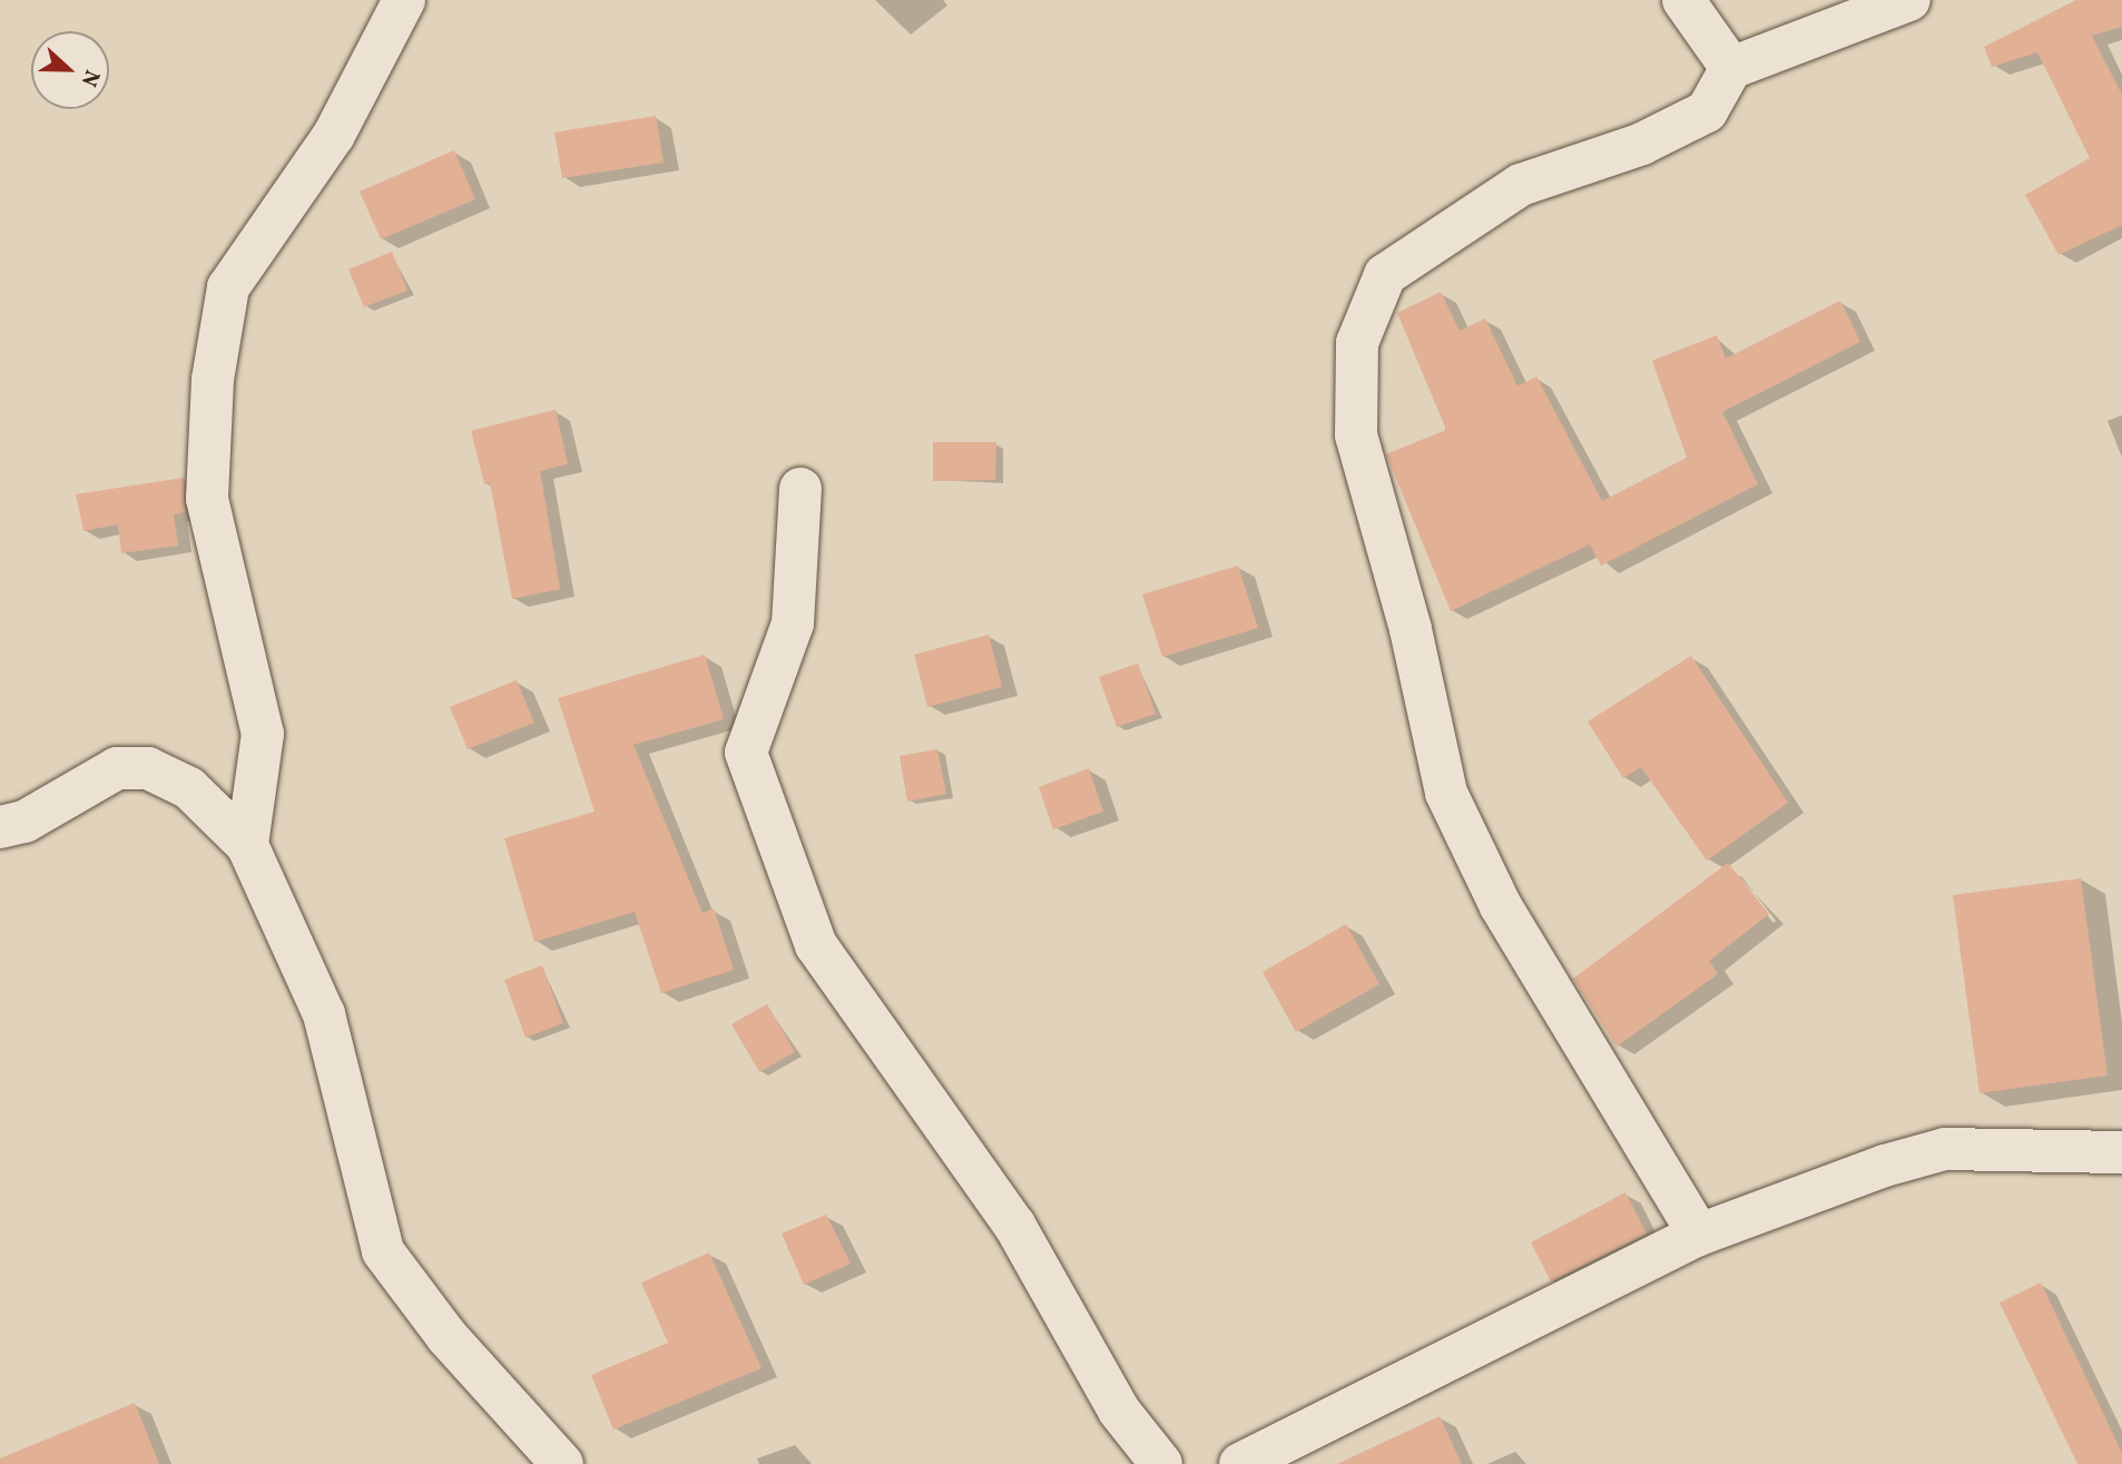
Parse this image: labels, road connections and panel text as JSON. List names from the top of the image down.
{
  "north": "right"
}
